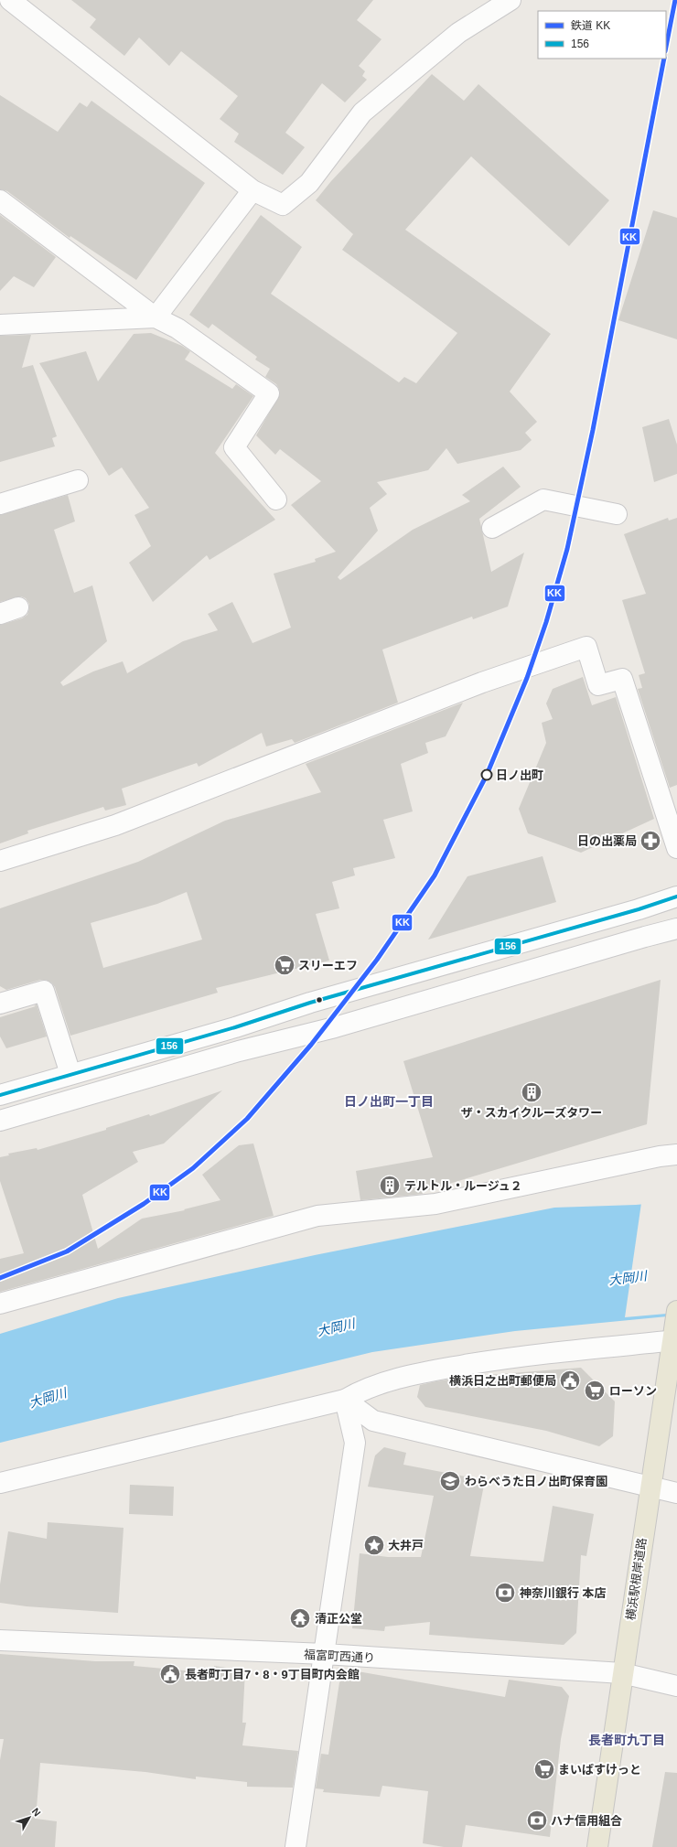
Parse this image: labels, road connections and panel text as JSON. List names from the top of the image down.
{
  "streets": {
    "main road": ["横浜駅根岸道路"],
    "street": ["福富町西通り"]
  },
  "crossings": [
    ["横浜駅根岸道路", "福富町西通り"]
  ],
  "districts": ["日ノ出町一丁目", "長者町九丁目"],
  "water": ["大岡川"],
  "places": {
    "other": ["日ノ出町"],
    "pharmacy": ["日の出薬局"],
    "supermarket": ["スリーエフ", "ローソン", "まいばすけっと"],
    "building": ["ザ・スカイクルーズタワー", "テルトル・ルージュ２"],
    "public building": ["横浜日之出町郵便局", "長者町丁目7・8・9丁目町内会館"],
    "school or university": ["わらべうた日ノ出町保育園"],
    "place": ["大井戸"],
    "bank": ["神奈川銀行 本店", "ハナ信用組合"],
    "temple": ["清正公堂"]
  },
  "lines": ["rail line KK", "transit line 156"],
  "legend": ["鉄道 KK", "156"],
  "north": "top right"
}
